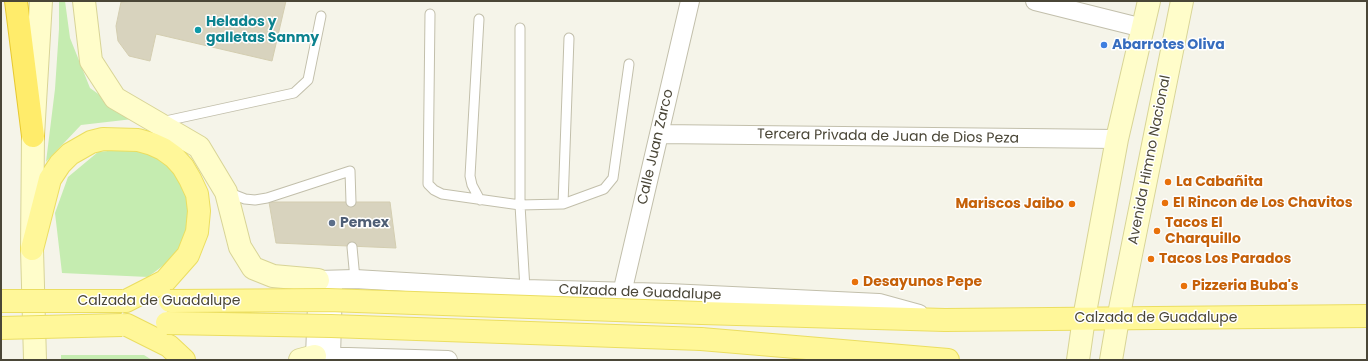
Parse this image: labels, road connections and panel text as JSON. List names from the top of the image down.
{
  "streets": {
    "main road": ["Avenida Himno Nacional", "Calzada de Guadalupe"],
    "street": ["Tercera Privada de Juan de Dios Peza", "Calle Juan Zarco"]
  },
  "crossings": [
    ["Tercera Privada de Juan de Dios Peza", "Calle Juan Zarco"],
    ["Calle Juan Zarco", "Calzada de Guadalupe"],
    ["Avenida Himno Nacional", "Calzada de Guadalupe"]
  ],
  "places": [
    "Helados y galletas Sanmy",
    "Abarrotes Oliva",
    "La Cabañita",
    "El Rincon de Los Chavitos",
    "Mariscos Jaibo",
    "Pemex",
    "Tacos El Charquillo",
    "Tacos Los Parados",
    "Desayunos Pepe",
    "Pizzeria Buba's"
  ]
}
